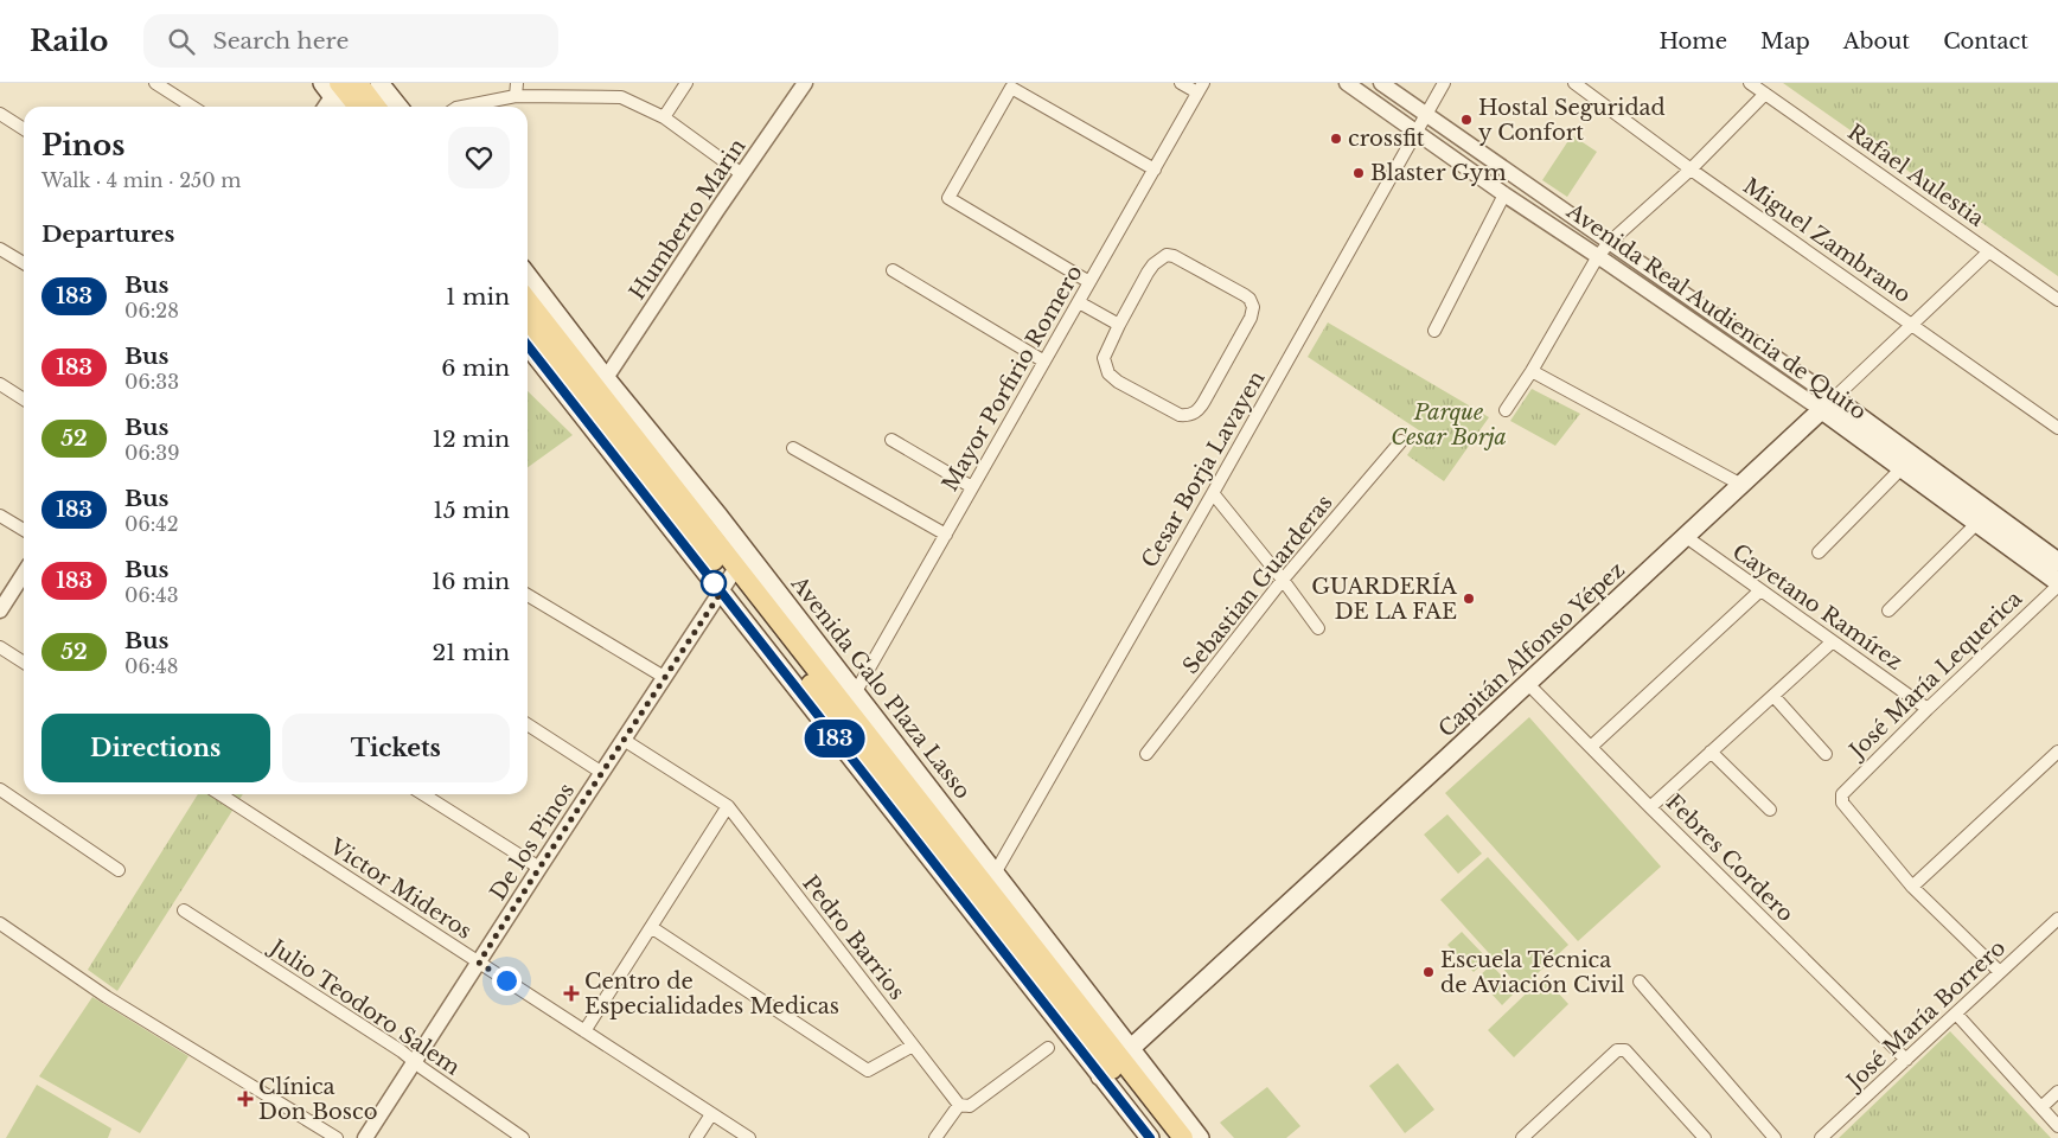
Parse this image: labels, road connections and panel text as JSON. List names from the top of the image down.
{
  "streets": {
    "main road": ["Avenida Real Audiencia de Quito", "Capitán Alfonso Yépez", "Avenida Galo Plaza Lasso"],
    "street": [
      "Rafael Aulestia",
      "Humberto Marin",
      "Miguel Zambrano",
      "Mayor Porfirio Romero",
      "Cesar Borja Lavayen",
      "Sebastian Guarderas",
      "Cayetano Ramírez",
      "José María Lequerica",
      "De los Pinos",
      "Febres Cordero",
      "Victor Mideros",
      "Pedro Barrios",
      "Julio Teodoro Salem",
      "José María Borrero"
    ]
  },
  "crossings": [
    ["Rafael Aulestia", "Capitán Alfonso Yépez"],
    ["Humberto Marin", "Avenida Galo Plaza Lasso"],
    ["Miguel Zambrano", "Capitán Alfonso Yépez"],
    ["Avenida Real Audiencia de Quito", "Cesar Borja Lavayen"],
    ["Avenida Real Audiencia de Quito", "Capitán Alfonso Yépez"],
    ["Avenida Real Audiencia de Quito", "José María Lequerica"],
    ["Mayor Porfirio Romero", "Avenida Galo Plaza Lasso"],
    ["Cesar Borja Lavayen", "Avenida Galo Plaza Lasso"],
    ["Cayetano Ramírez", "Capitán Alfonso Yépez"],
    ["Cayetano Ramírez", "José María Lequerica"],
    ["Capitán Alfonso Yépez", "Avenida Galo Plaza Lasso"],
    ["Capitán Alfonso Yépez", "Febres Cordero"],
    ["Avenida Galo Plaza Lasso", "De los Pinos"],
    ["De los Pinos", "Victor Mideros"],
    ["De los Pinos", "Pedro Barrios"],
    ["De los Pinos", "Julio Teodoro Salem"],
    ["Febres Cordero", "José María Borrero"]
  ],
  "parks": ["Parque Cesar Borja"],
  "places": {
    "other": [
      "Hostal Seguridad y Confort",
      "crossfit",
      "Blaster Gym",
      "GUARDERÍA DE LA FAE",
      "Escuela Técnica de Aviación Civil"
    ],
    "health": ["Centro de Especialidades Medicas", "Clínica Don Bosco"]
  },
  "lines": ["bus line 183"],
  "page": {
    "header": "Railo",
    "search": "Search here",
    "nav": [
      "Home",
      "Map",
      "About",
      "Contact"
    ],
    "on_map": "183",
    "heading": [
      ["Pinos", "Walk · 4 min · 250 m"],
      "Departures"
    ],
    "list": [
      {
        "mark": "183",
        "name": "Bus",
        "note": "06:28",
        "value": "1 min"
      },
      {
        "mark": "183",
        "name": "Bus",
        "note": "06:33",
        "value": "6 min"
      },
      {
        "mark": "52",
        "name": "Bus",
        "note": "06:39",
        "value": "12 min"
      },
      {
        "mark": "183",
        "name": "Bus",
        "note": "06:42",
        "value": "15 min"
      },
      {
        "mark": "183",
        "name": "Bus",
        "note": "06:43",
        "value": "16 min"
      },
      {
        "mark": "52",
        "name": "Bus",
        "note": "06:48",
        "value": "21 min"
      }
    ],
    "buttons": ["Directions", "Tickets"]
  }
}
